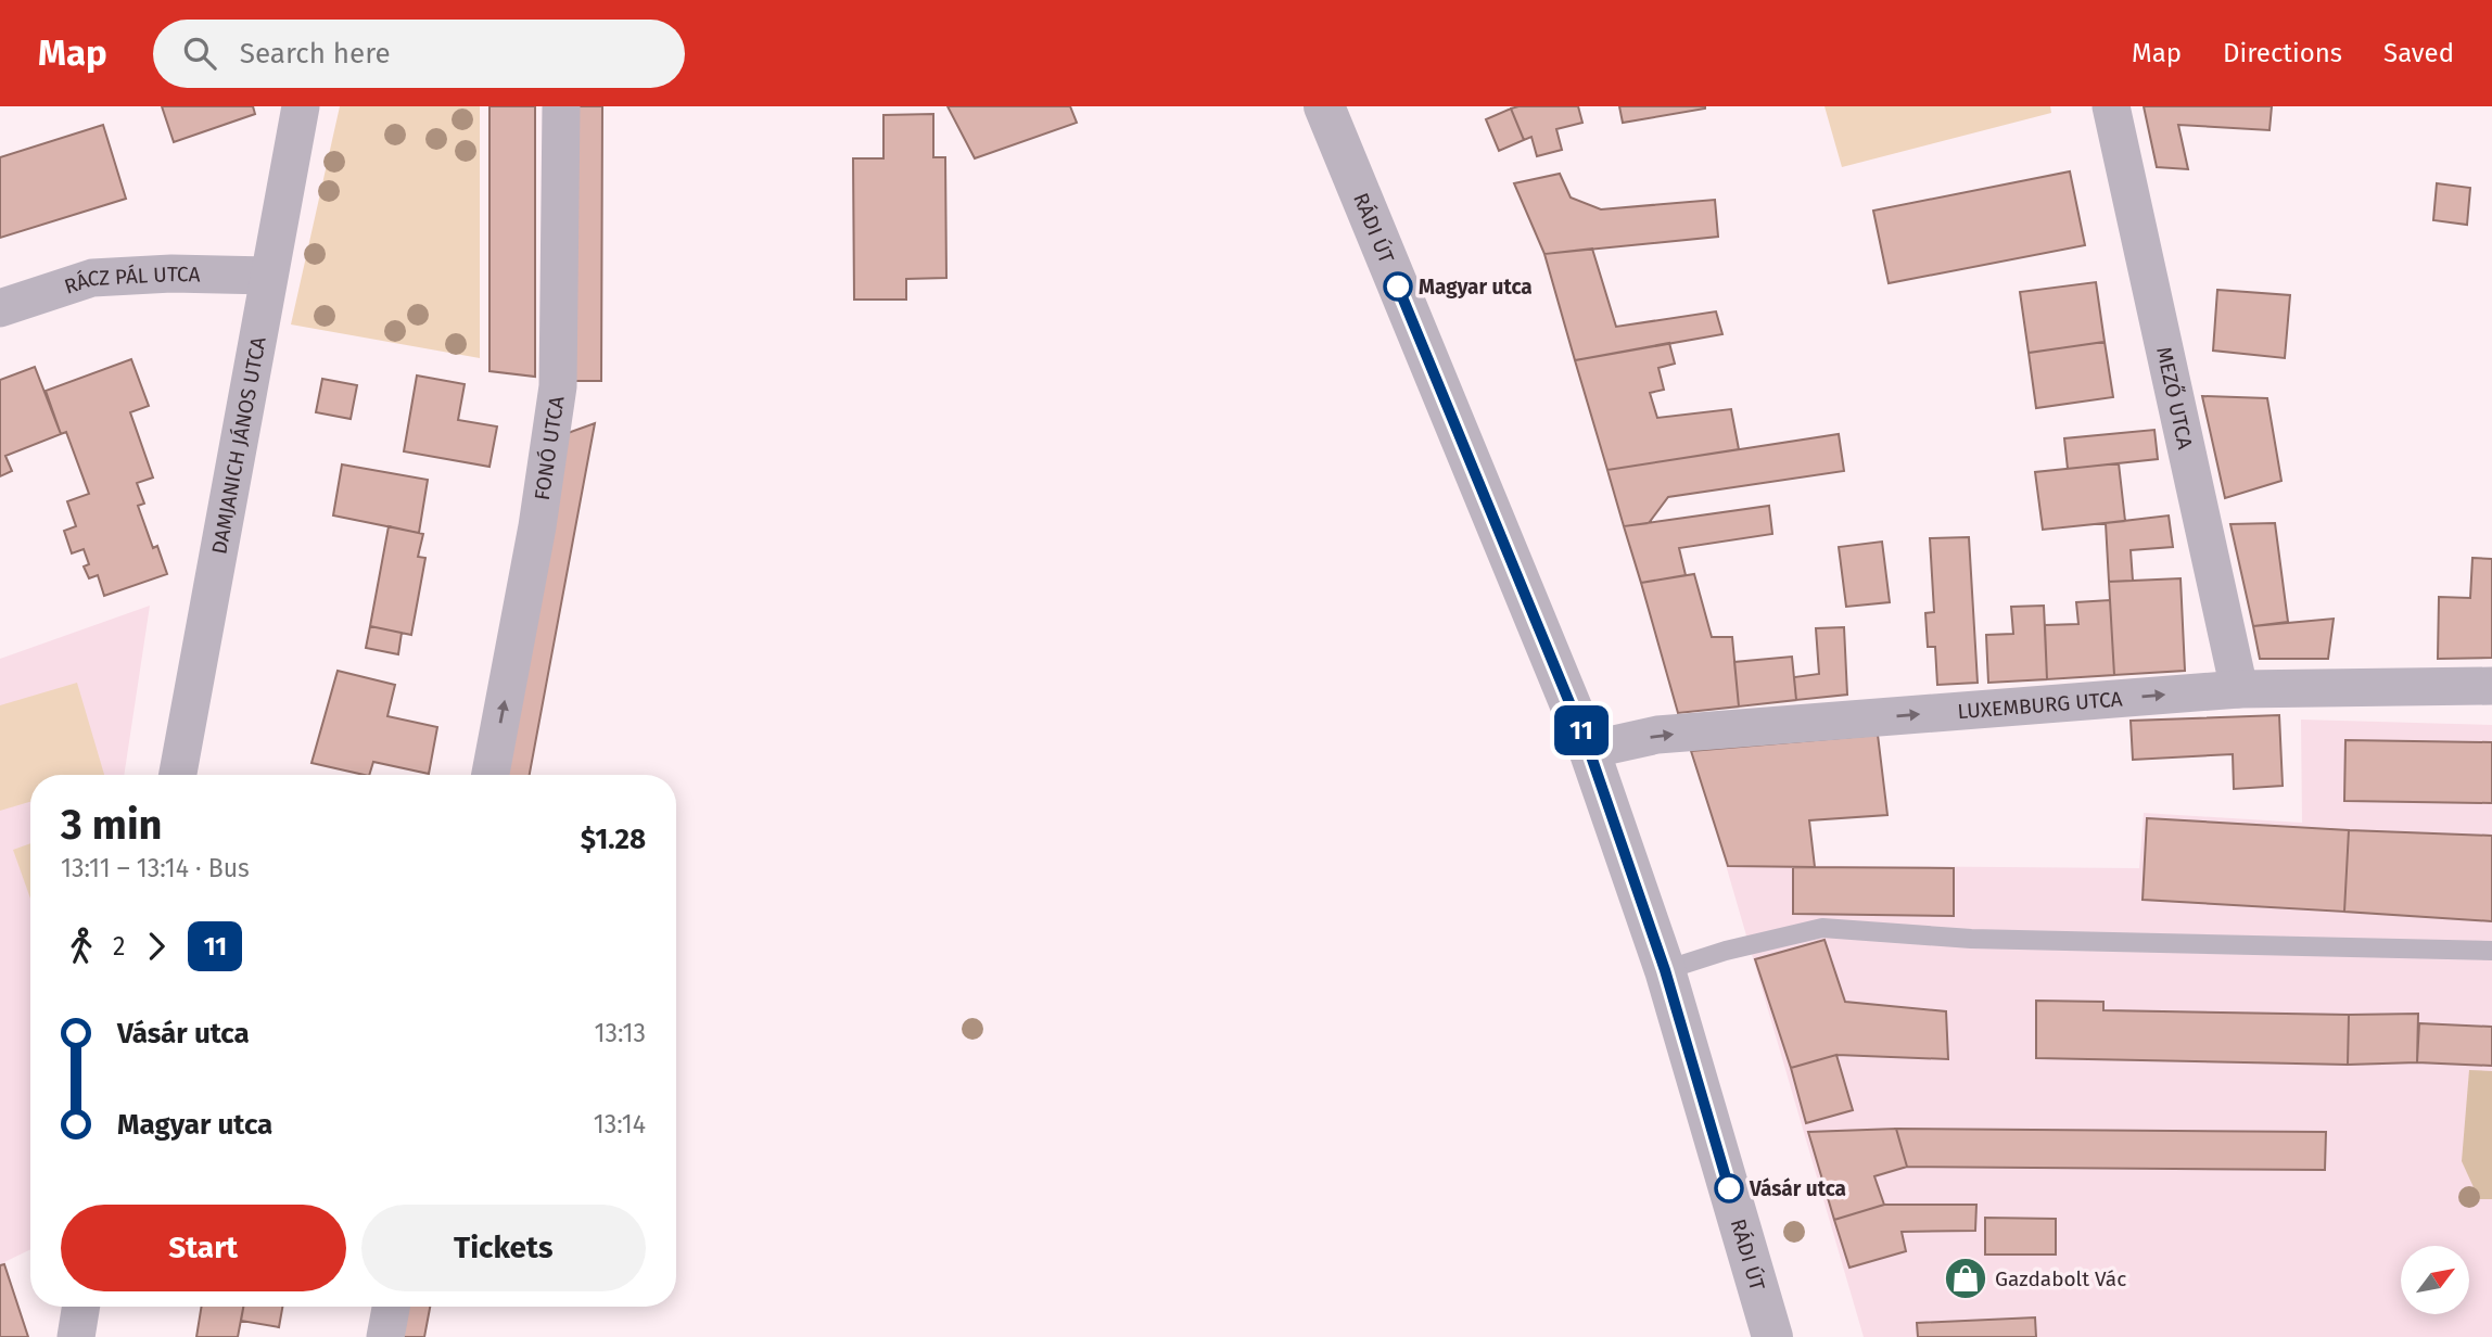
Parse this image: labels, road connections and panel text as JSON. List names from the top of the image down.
{
  "streets": {
    "street": [
      "RÁDI ÚT",
      "RÁCZ PÁL UTCA",
      "MEZŐ UTCA",
      "DAMJANICH JÁNOS UTCA",
      "FONÓ UTCA",
      "LUXEMBURG UTCA"
    ]
  },
  "crossings": [
    ["RÁDI ÚT", "LUXEMBURG UTCA"],
    ["RÁCZ PÁL UTCA", "DAMJANICH JÁNOS UTCA"],
    ["MEZŐ UTCA", "LUXEMBURG UTCA"]
  ],
  "one_way": ["FONÓ UTCA", "LUXEMBURG UTCA"],
  "places": {
    "other": ["Magyar utca", "Vásár utca"],
    "shop": ["Gazdabolt Vác"]
  },
  "lines": ["bus line 11"],
  "north": "top right",
  "page": {
    "header": "Map",
    "search": "Search here",
    "nav": ["Map", "Directions", "Saved"],
    "on_map": "11",
    "heading": ["3 min", "13:11 – 13:14 · Bus", "$1.28"],
    "legs": ["2", "11"],
    "list": [
      {
        "name": "Vásár utca",
        "value": "13:13"
      },
      {
        "name": "Magyar utca",
        "value": "13:14"
      }
    ],
    "buttons": ["Start", "Tickets"]
  }
}
